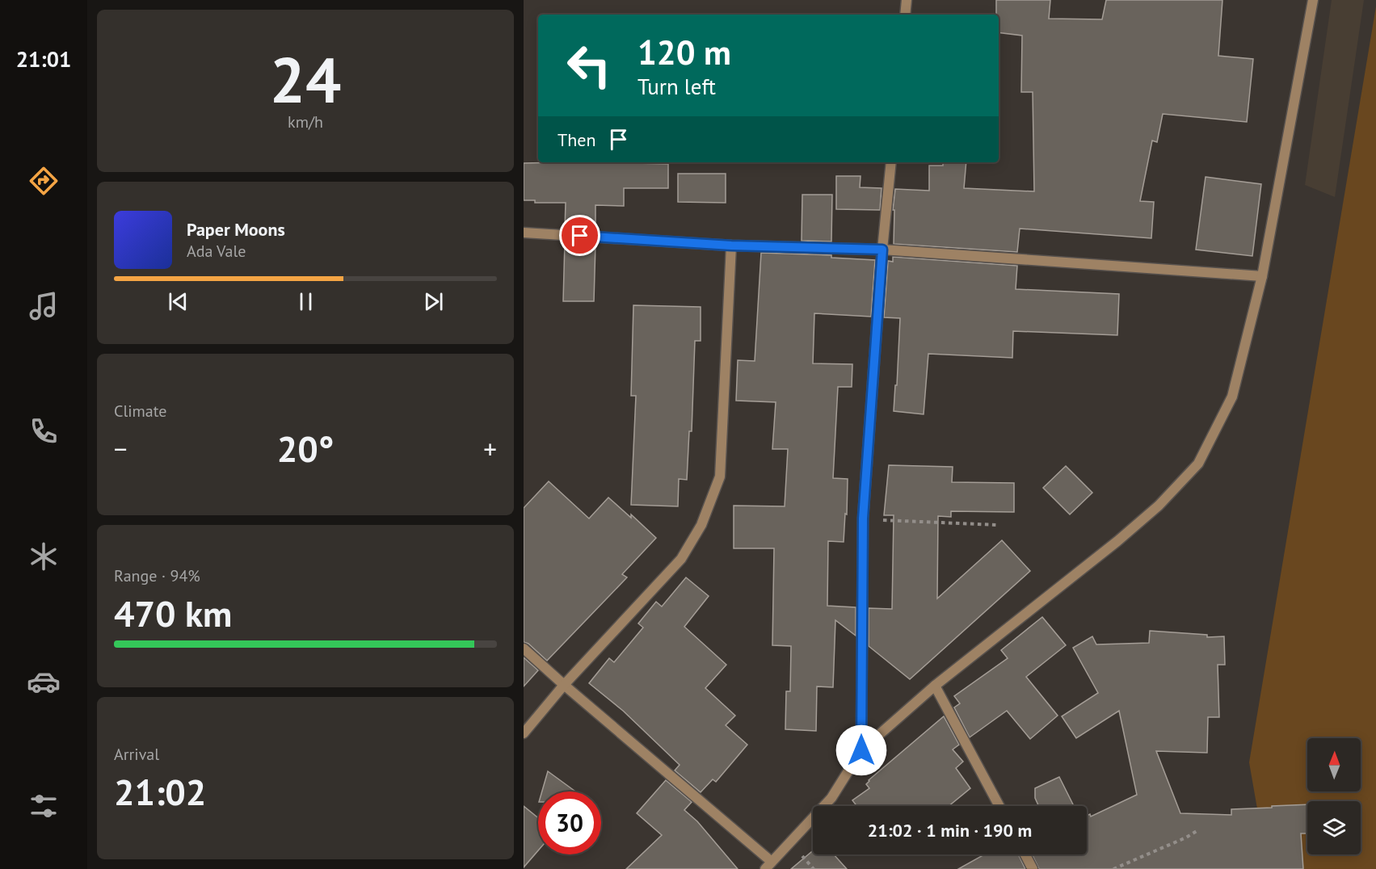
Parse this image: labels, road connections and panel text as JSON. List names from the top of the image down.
{
  "north": "top",
  "page": {
    "tabs": "21:01",
    "tile": [
      ["24", "km/h"],
      "Climate",
      ["Range · 94%", "470 km"],
      ["Arrival", "21:02"]
    ],
    "turn": ["120 m", "Turn left"],
    "then": "Then",
    "song": ["Paper Moons", "Ada Vale"],
    "heat": ["−", "20°", "+"],
    "limit": "30",
    "trip": "21:02 · 1 min · 190 m"
  }
}
